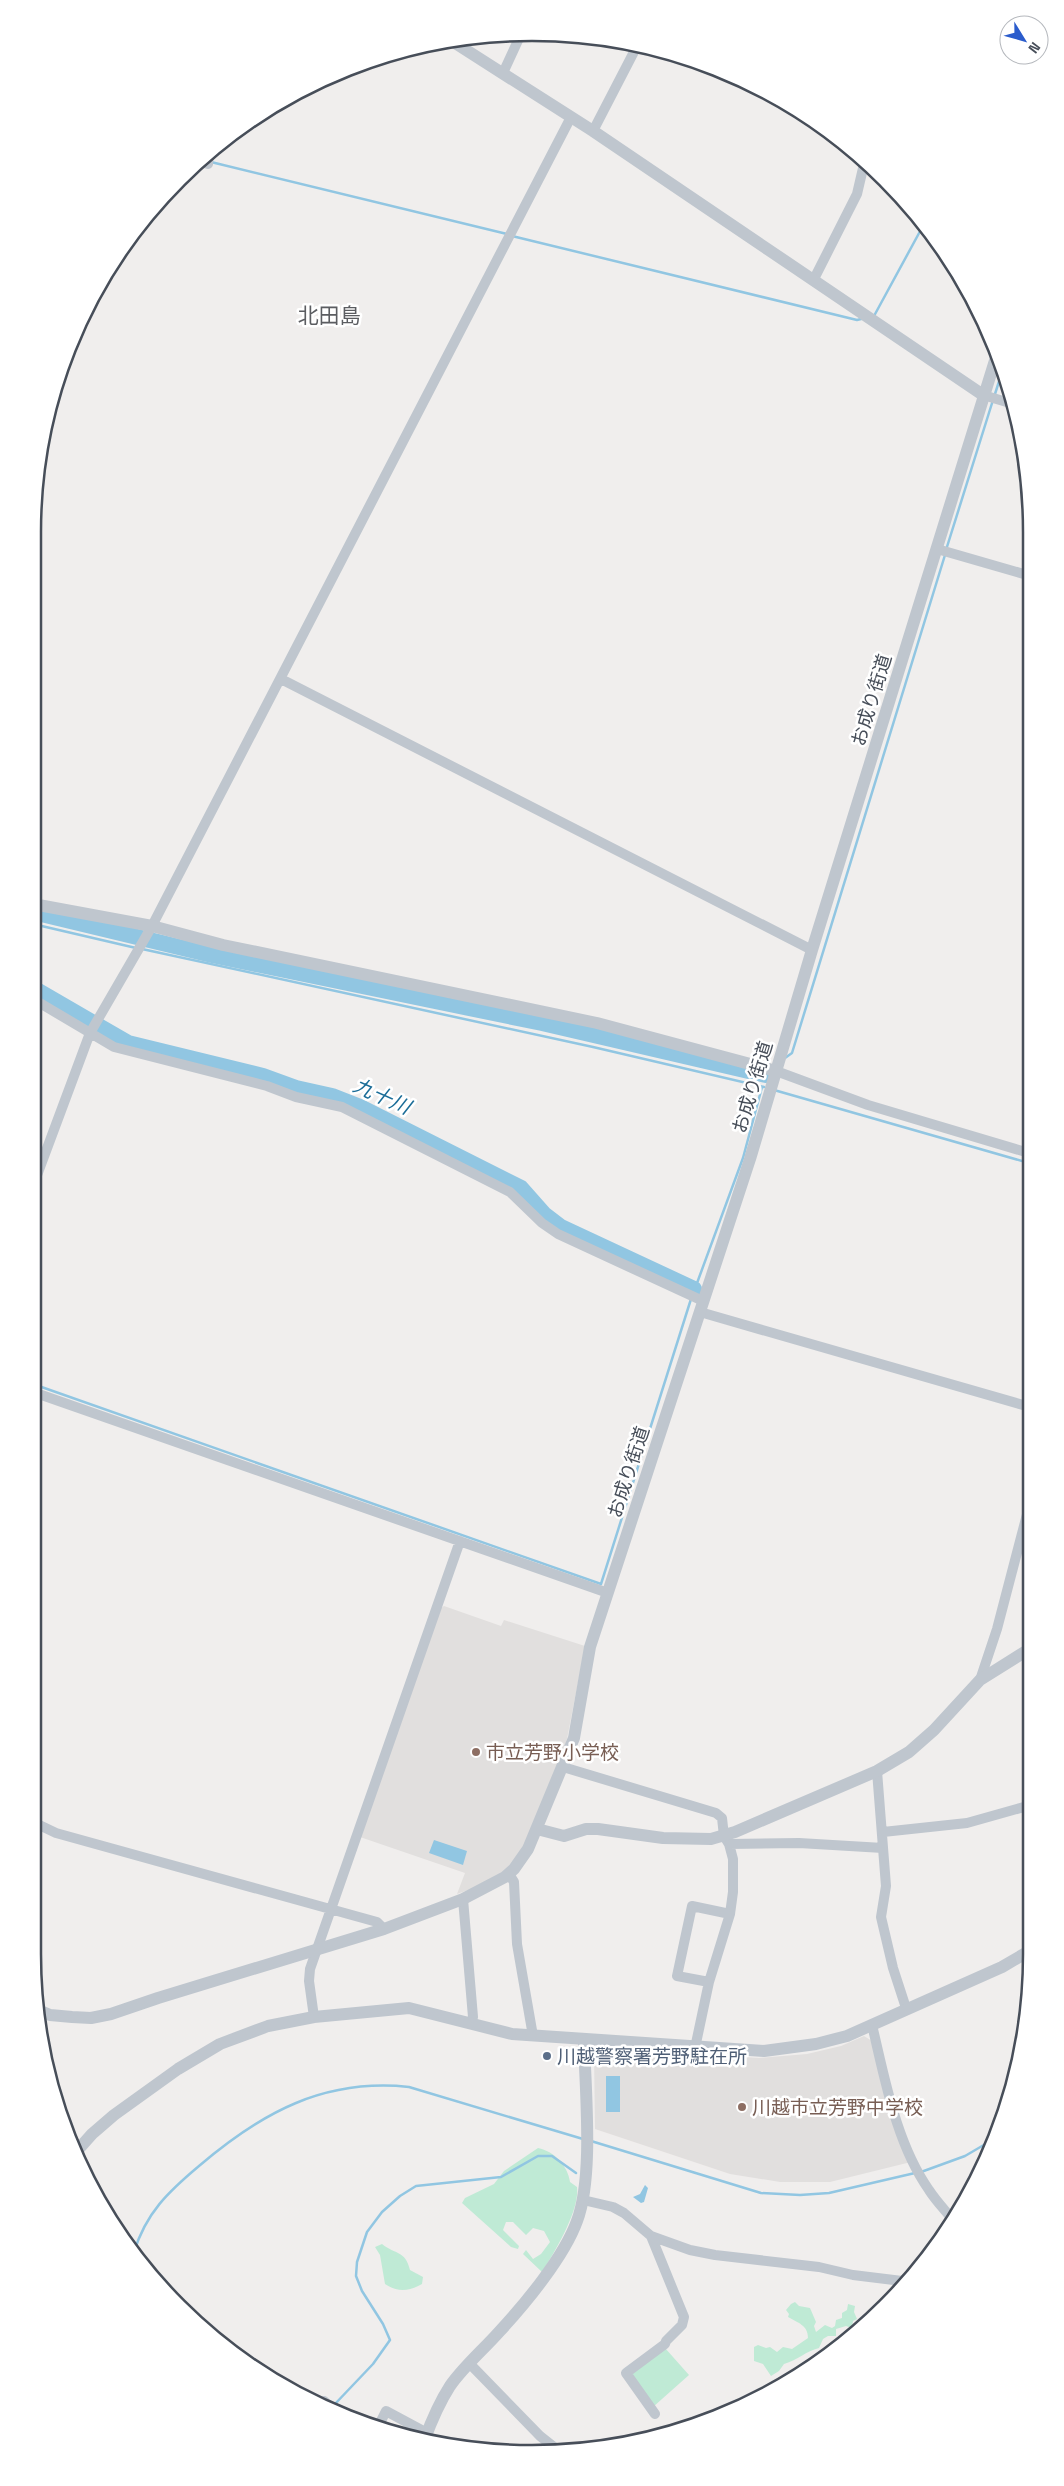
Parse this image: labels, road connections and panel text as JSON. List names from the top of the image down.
{
  "streets": {
    "street": ["お成り街道"]
  },
  "districts": ["北田島"],
  "water": ["九十川"],
  "places": ["市立芳野小学校", "川越警察署芳野駐在所", "川越市立芳野中学校"],
  "north": "bottom right"
}
